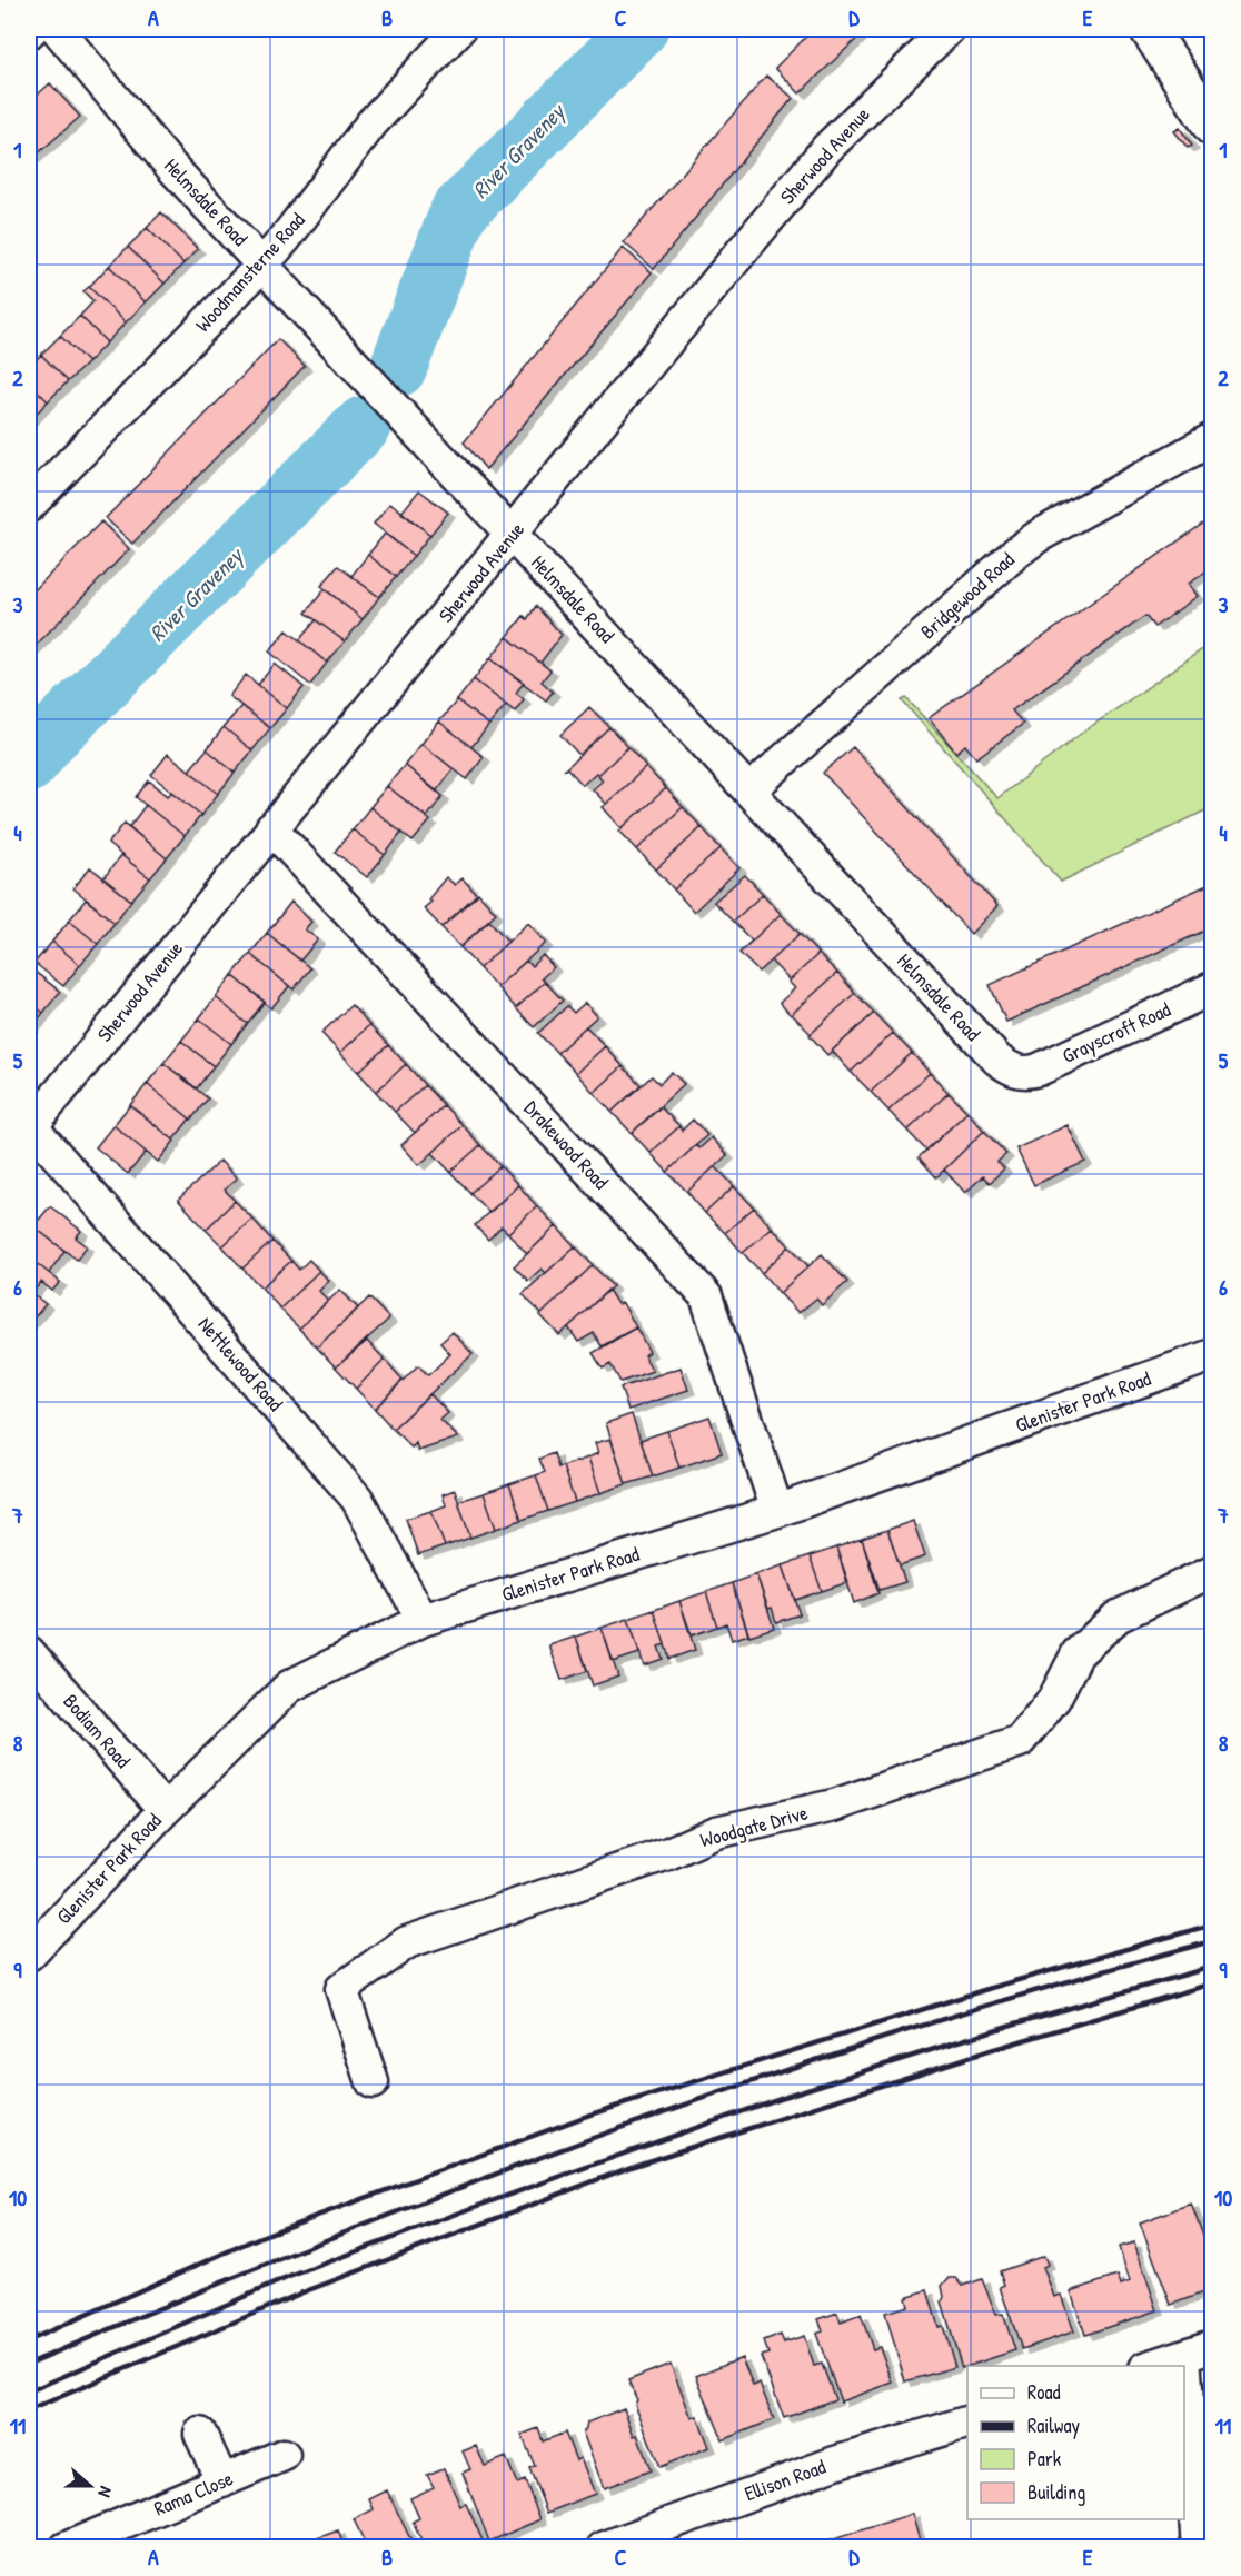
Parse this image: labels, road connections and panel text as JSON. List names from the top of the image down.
{
  "streets": {
    "street": [
      "Sherwood Avenue",
      "Helmsdale Road",
      "Woodmansterne Road",
      "Bridgewood Road",
      "Grayscroft Road",
      "Drakewood Road",
      "Nettlewood Road",
      "Glenister Park Road",
      "Bodiam Road",
      "Woodgate Drive",
      "Ellison Road",
      "Rama Close"
    ]
  },
  "crossings": [
    ["Sherwood Avenue", "Helmsdale Road"],
    ["Sherwood Avenue", "Drakewood Road"],
    ["Sherwood Avenue", "Nettlewood Road"],
    ["Helmsdale Road", "Woodmansterne Road"],
    ["Helmsdale Road", "Bridgewood Road"],
    ["Helmsdale Road", "Grayscroft Road"],
    ["Drakewood Road", "Glenister Park Road"],
    ["Nettlewood Road", "Glenister Park Road"],
    ["Glenister Park Road", "Bodiam Road"]
  ],
  "water": ["River Graveney"],
  "legend": [
    "Road",
    "Railway",
    "Park",
    "Building"
  ],
  "north": "right",
  "grid": {
    "columns": [
      "A",
      "B",
      "C",
      "D",
      "E"
    ],
    "rows": [
      "1",
      "2",
      "3",
      "4",
      "5",
      "6",
      "7",
      "8",
      "9",
      "10",
      "11"
    ]
  }
}
